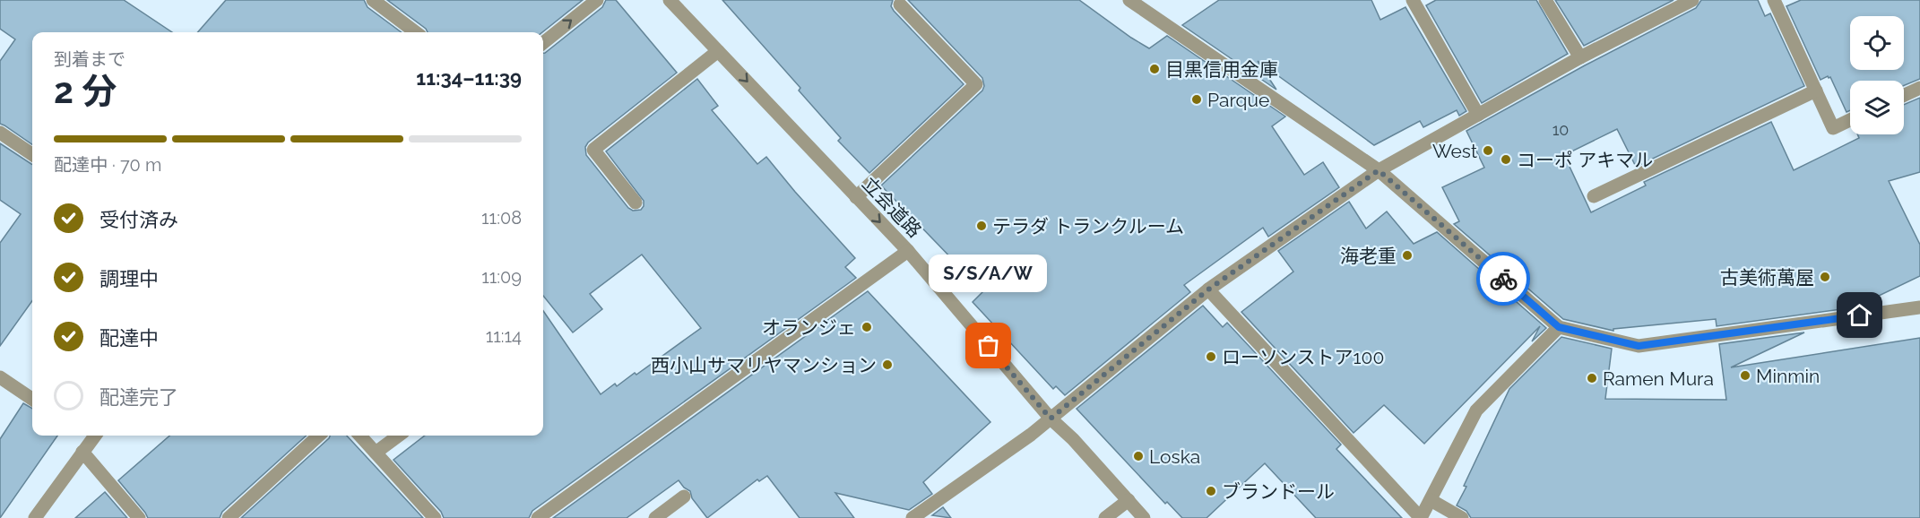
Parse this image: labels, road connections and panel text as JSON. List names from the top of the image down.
{
  "streets": {
    "street": ["立会道路"]
  },
  "one_way": ["立会道路"],
  "places": [
    "目黒信用金庫",
    "Parque",
    "West",
    "コーポ アキマル",
    "テラダ トランクルーム",
    "海老重",
    "古美術萬屋",
    "オランジェ",
    "S/S/A/W",
    "ローソンストア100",
    "西小山サマリヤマンション",
    "Minmin",
    "Ramen Mura",
    "Loska",
    "ブランドール"
  ],
  "house_numbers": ["10"],
  "page": {
    "heading": ["2 分", "到着まで", "11:34–11:39"],
    "bar": "配達中 · 70 m",
    "list": [
      ["受付済み", "11:08"],
      ["調理中", "11:09"],
      ["配達中", "11:14"],
      "配達完了"
    ],
    "bubble": "S/S/A/W"
  }
}
